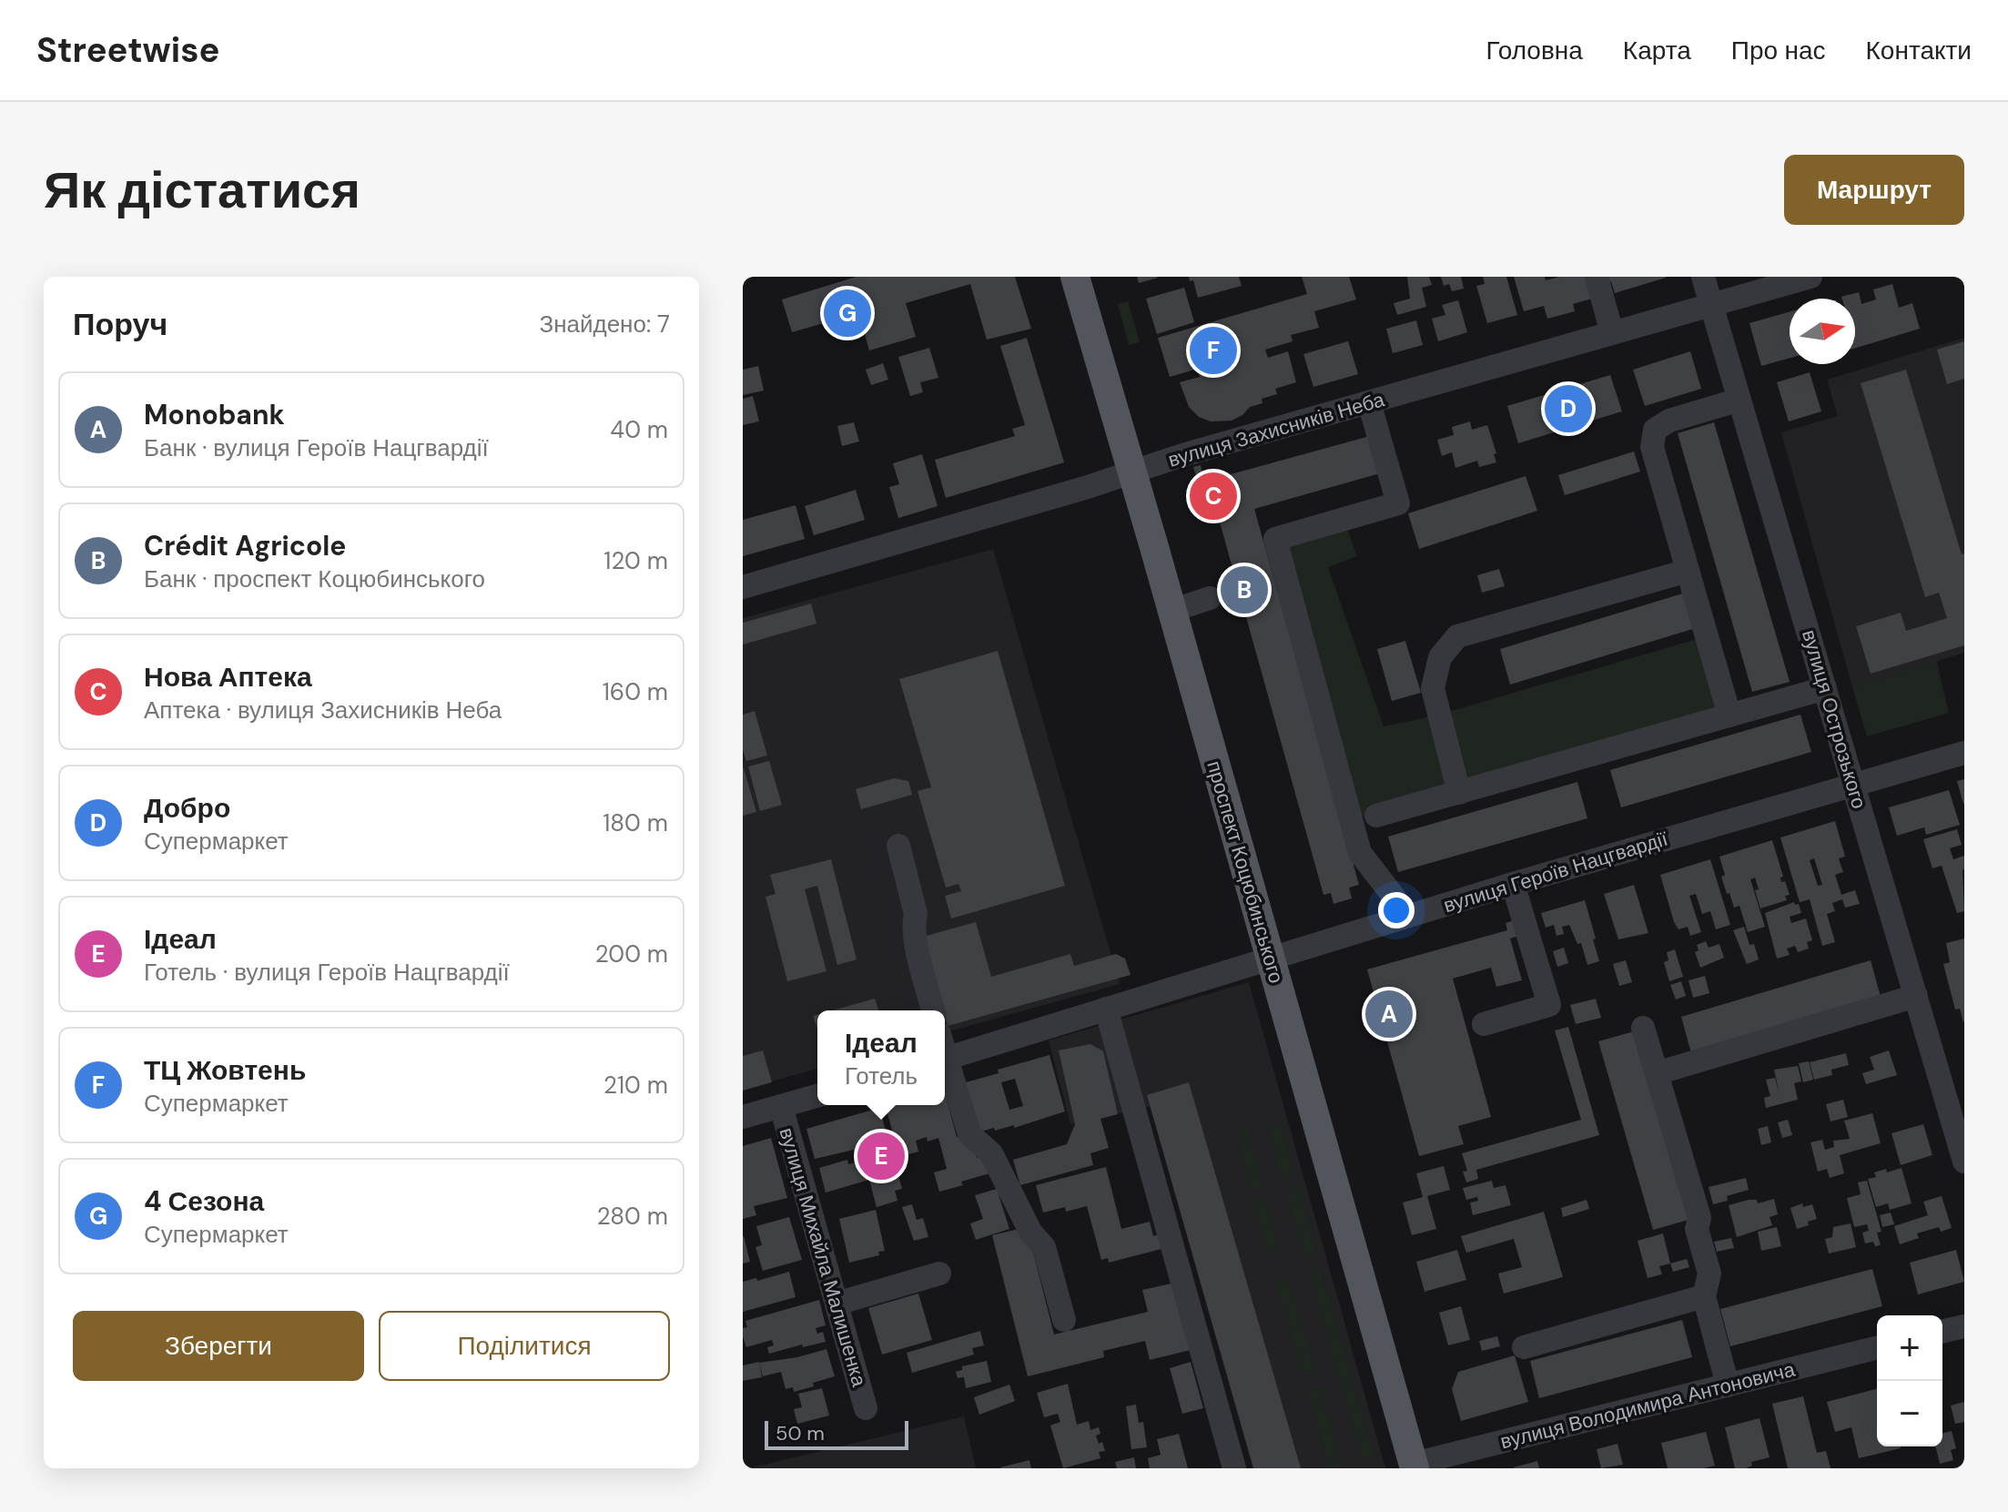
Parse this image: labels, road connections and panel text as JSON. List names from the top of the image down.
{
  "streets": {
    "main road": ["проспект Коцюбинського"],
    "street": [
      "вулиця Захисників Неба",
      "вулиця Острозького",
      "вулиця Героїв Нацгвардії",
      "вулиця Михайла Малишенка",
      "вулиця Володимира Антоновича"
    ]
  },
  "crossings": [
    ["вулиця Захисників Неба", "вулиця Острозького"],
    ["вулиця Захисників Неба", "проспект Коцюбинського"],
    ["вулиця Острозького", "вулиця Героїв Нацгвардії"],
    ["проспект Коцюбинського", "вулиця Героїв Нацгвардії"],
    ["проспект Коцюбинського", "вулиця Володимира Антоновича"]
  ],
  "scale_bar": "50 m",
  "north": "right",
  "page": {
    "header": "Streetwise",
    "nav": [
      "Головна",
      "Карта",
      "Про нас",
      "Контакти"
    ],
    "buttons": [
      "Маршрут",
      ["Зберегти", "Поділитися"]
    ],
    "title": "Як дістатися",
    "heading": ["Поруч", "Знайдено: 7"],
    "pins": [
      "G",
      "F",
      "D",
      "C",
      "B",
      "A",
      "E"
    ],
    "list": [
      {
        "mark": "A",
        "name": "Monobank",
        "note": "Банк · вулиця Героїв Нацгвардії",
        "value": "40 m"
      },
      {
        "mark": "B",
        "name": "Crédit Agricole",
        "note": "Банк · проспект Коцюбинського",
        "value": "120 m"
      },
      {
        "mark": "C",
        "name": "Нова Аптека",
        "note": "Аптека · вулиця Захисників Неба",
        "value": "160 m"
      },
      {
        "mark": "D",
        "name": "Добро",
        "note": "Супермаркет",
        "value": "180 m"
      },
      {
        "mark": "E",
        "name": "Ідеал",
        "note": "Готель · вулиця Героїв Нацгвардії",
        "value": "200 m"
      },
      {
        "mark": "F",
        "name": "ТЦ Жовтень",
        "note": "Супермаркет",
        "value": "210 m"
      },
      {
        "mark": "G",
        "name": "4 Сезона",
        "note": "Супермаркет",
        "value": "280 m"
      }
    ],
    "popup": ["Ідеал", "Готель"],
    "map_buttons": ["+", "−"],
    "scale": "50 m"
  }
}
